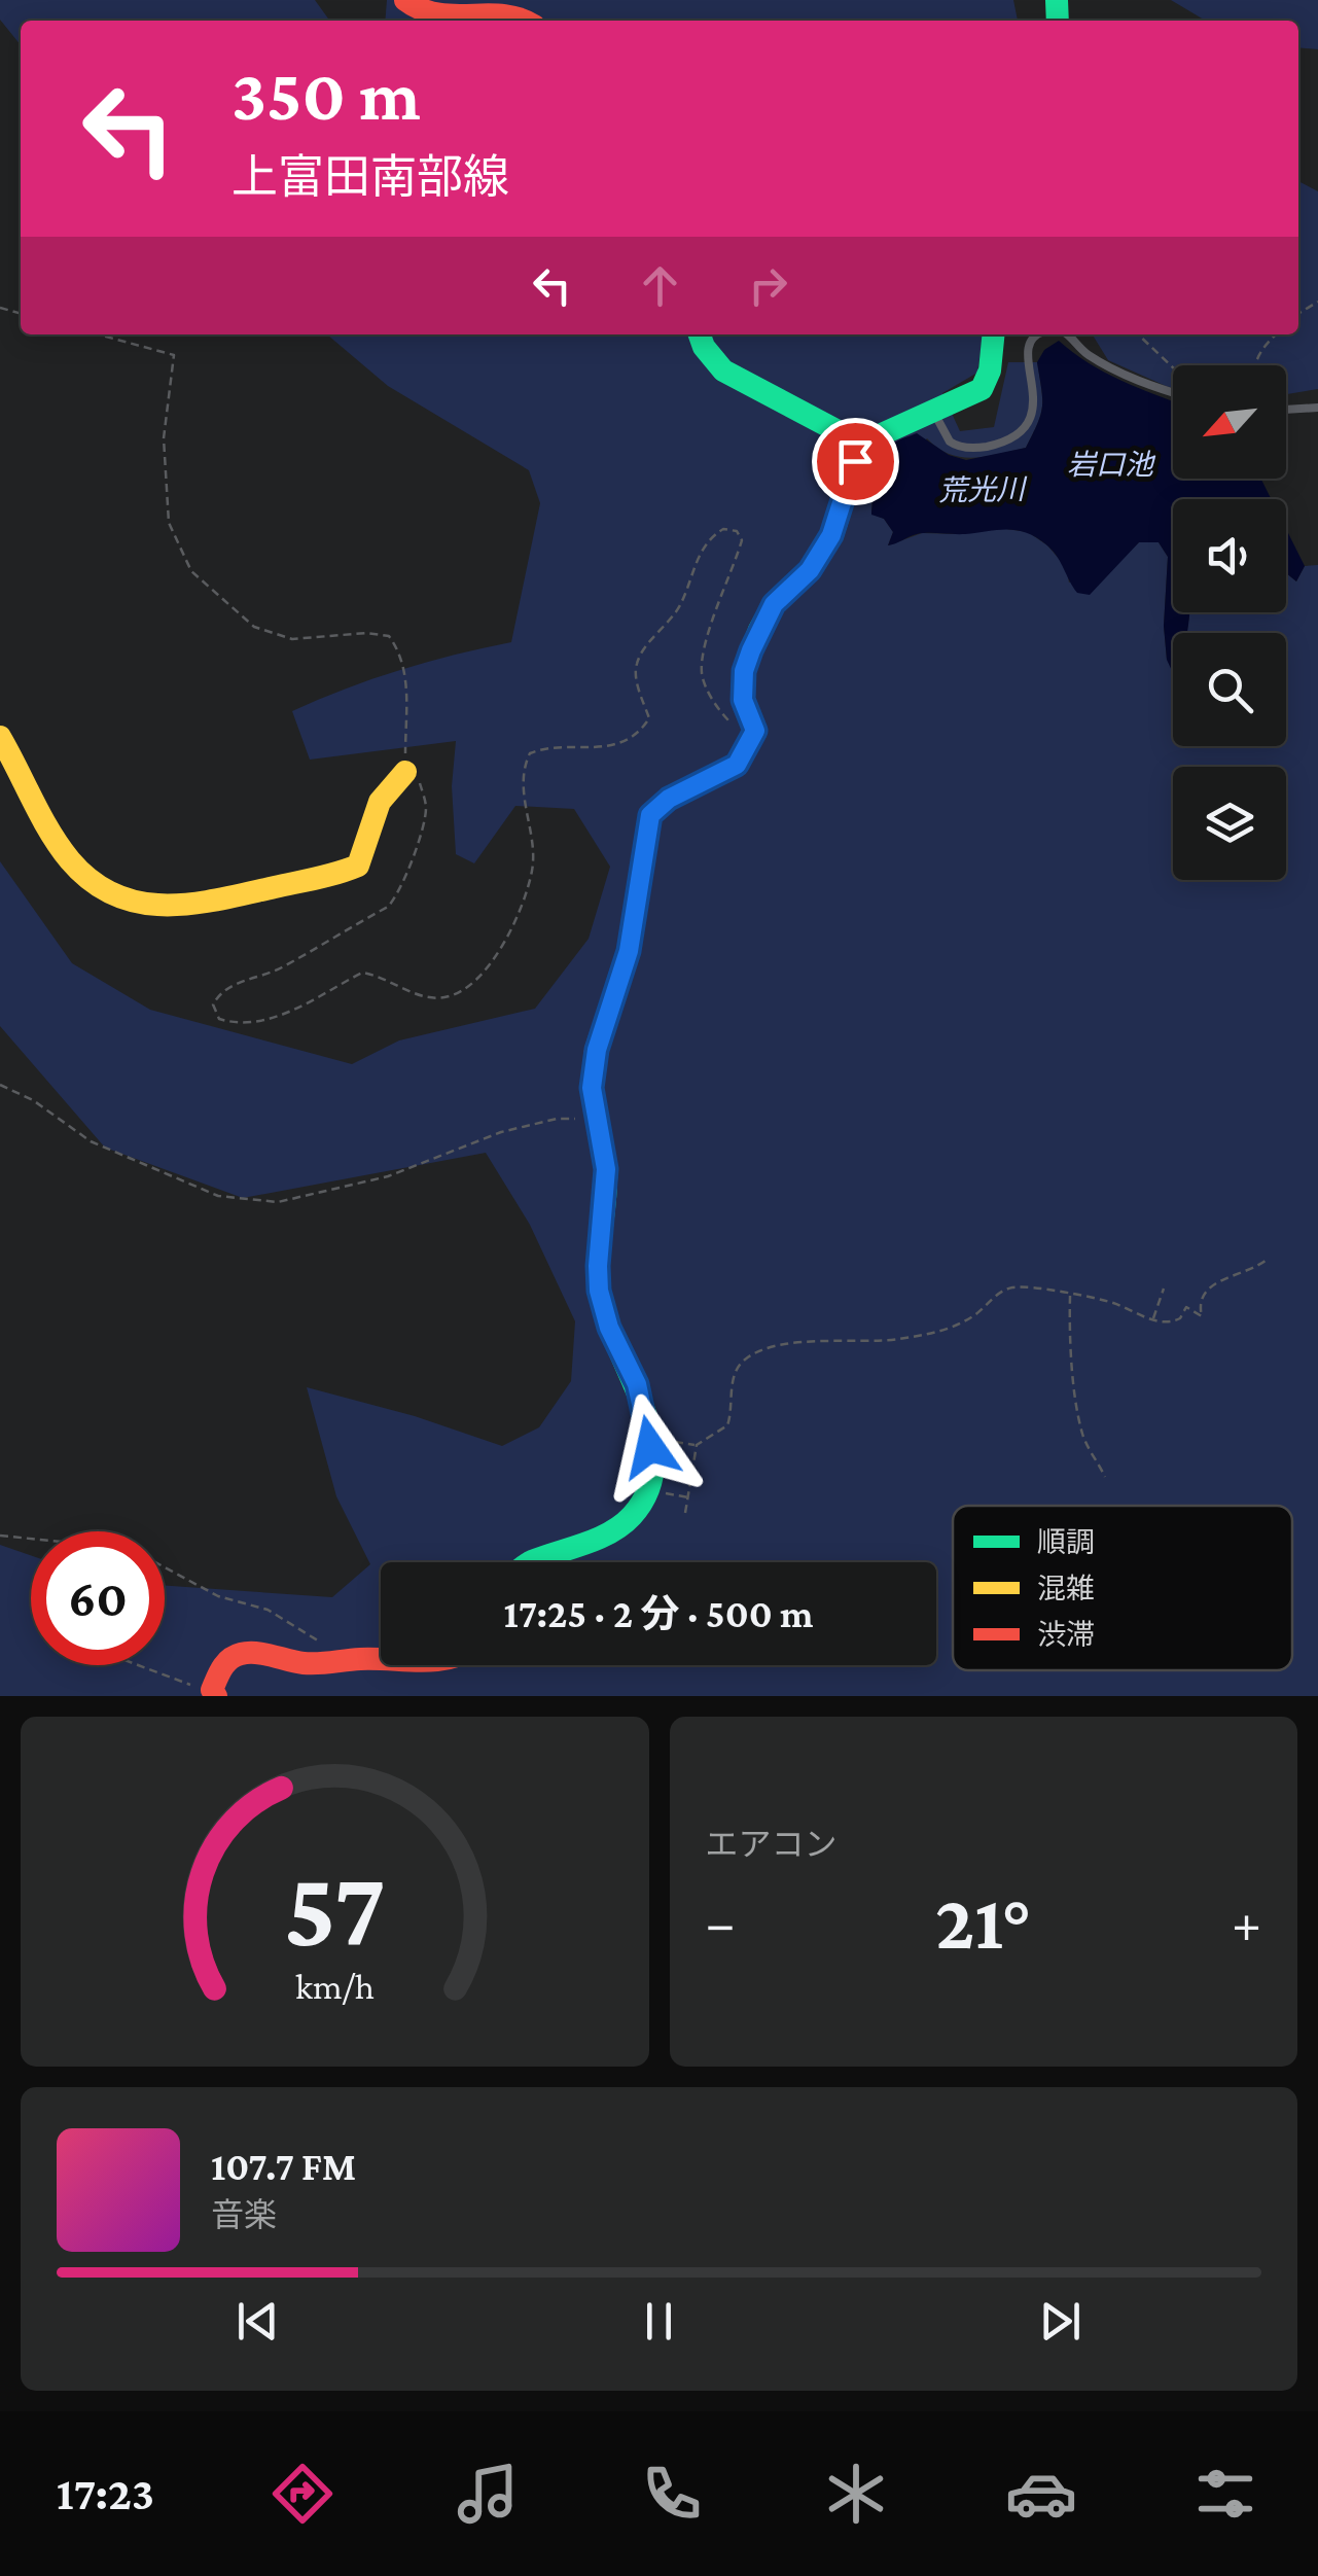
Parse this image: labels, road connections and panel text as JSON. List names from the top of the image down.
{
  "water": ["岩口池", "荒光川"],
  "legend": ["順調", "混雑", "渋滞"],
  "north": "bottom left",
  "page": {
    "turn": ["350 m", "上富田南部線"],
    "limit": "60",
    "trip": "17:25 · 2 分 · 500 m",
    "tile": "エアコン",
    "heat": ["−", "21°", "+"],
    "song": ["107.7 FM", "音楽"],
    "tabs": "17:23",
    "gauge": ["57", "km/h"]
  }
}
